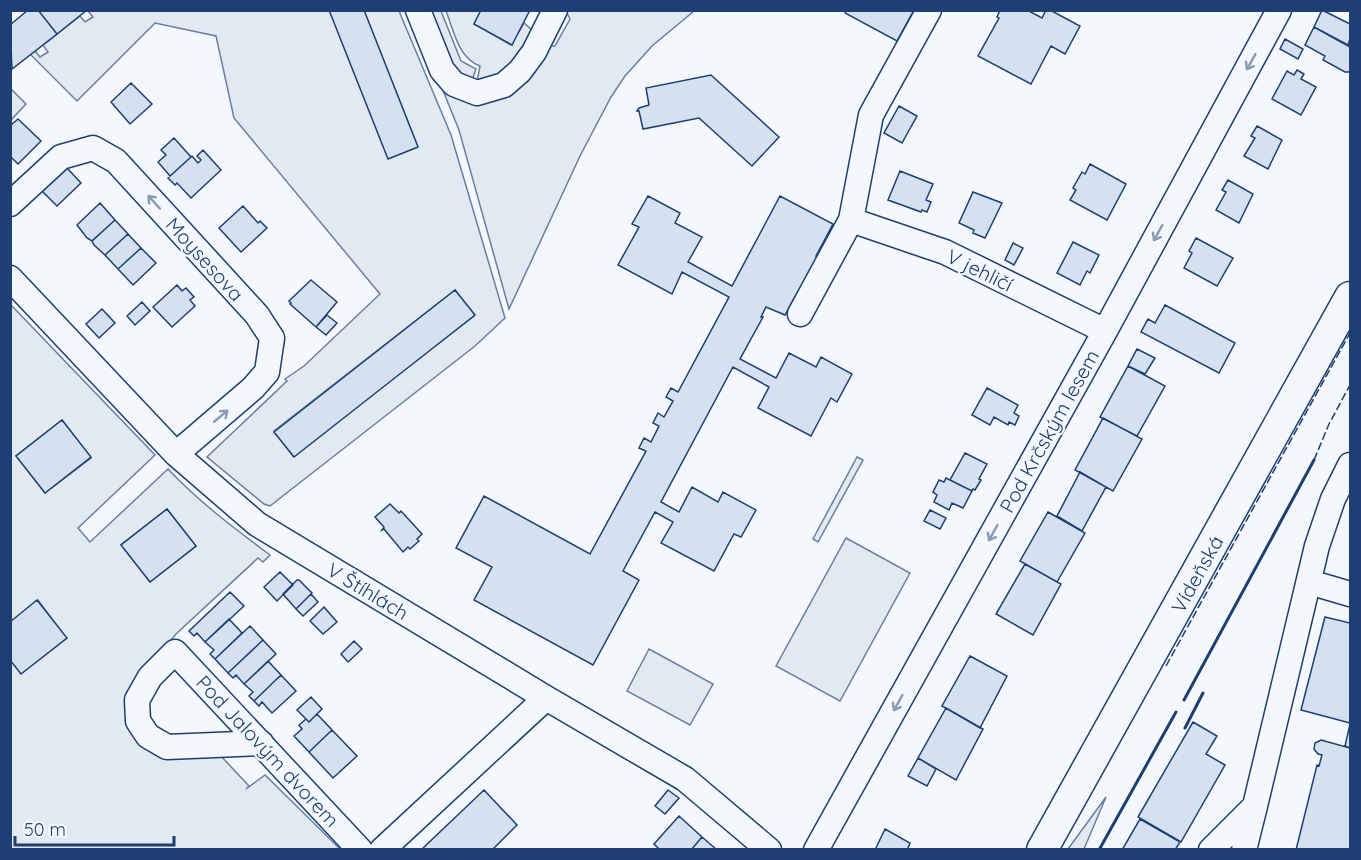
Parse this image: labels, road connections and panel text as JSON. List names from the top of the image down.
{
  "streets": {
    "main road": ["Vídeňská"],
    "street": [
      "Moysesova",
      "V jehličí",
      "Pod Krčským lesem",
      "V Štíhlách",
      "Pod Jalovým dvorem"
    ]
  },
  "crossings": [
    ["Moysesova", "V Štíhlách"],
    ["V jehličí", "Pod Krčským lesem"]
  ],
  "one_way": ["Pod Krčským lesem"],
  "scale_bar": "50 m"
}
